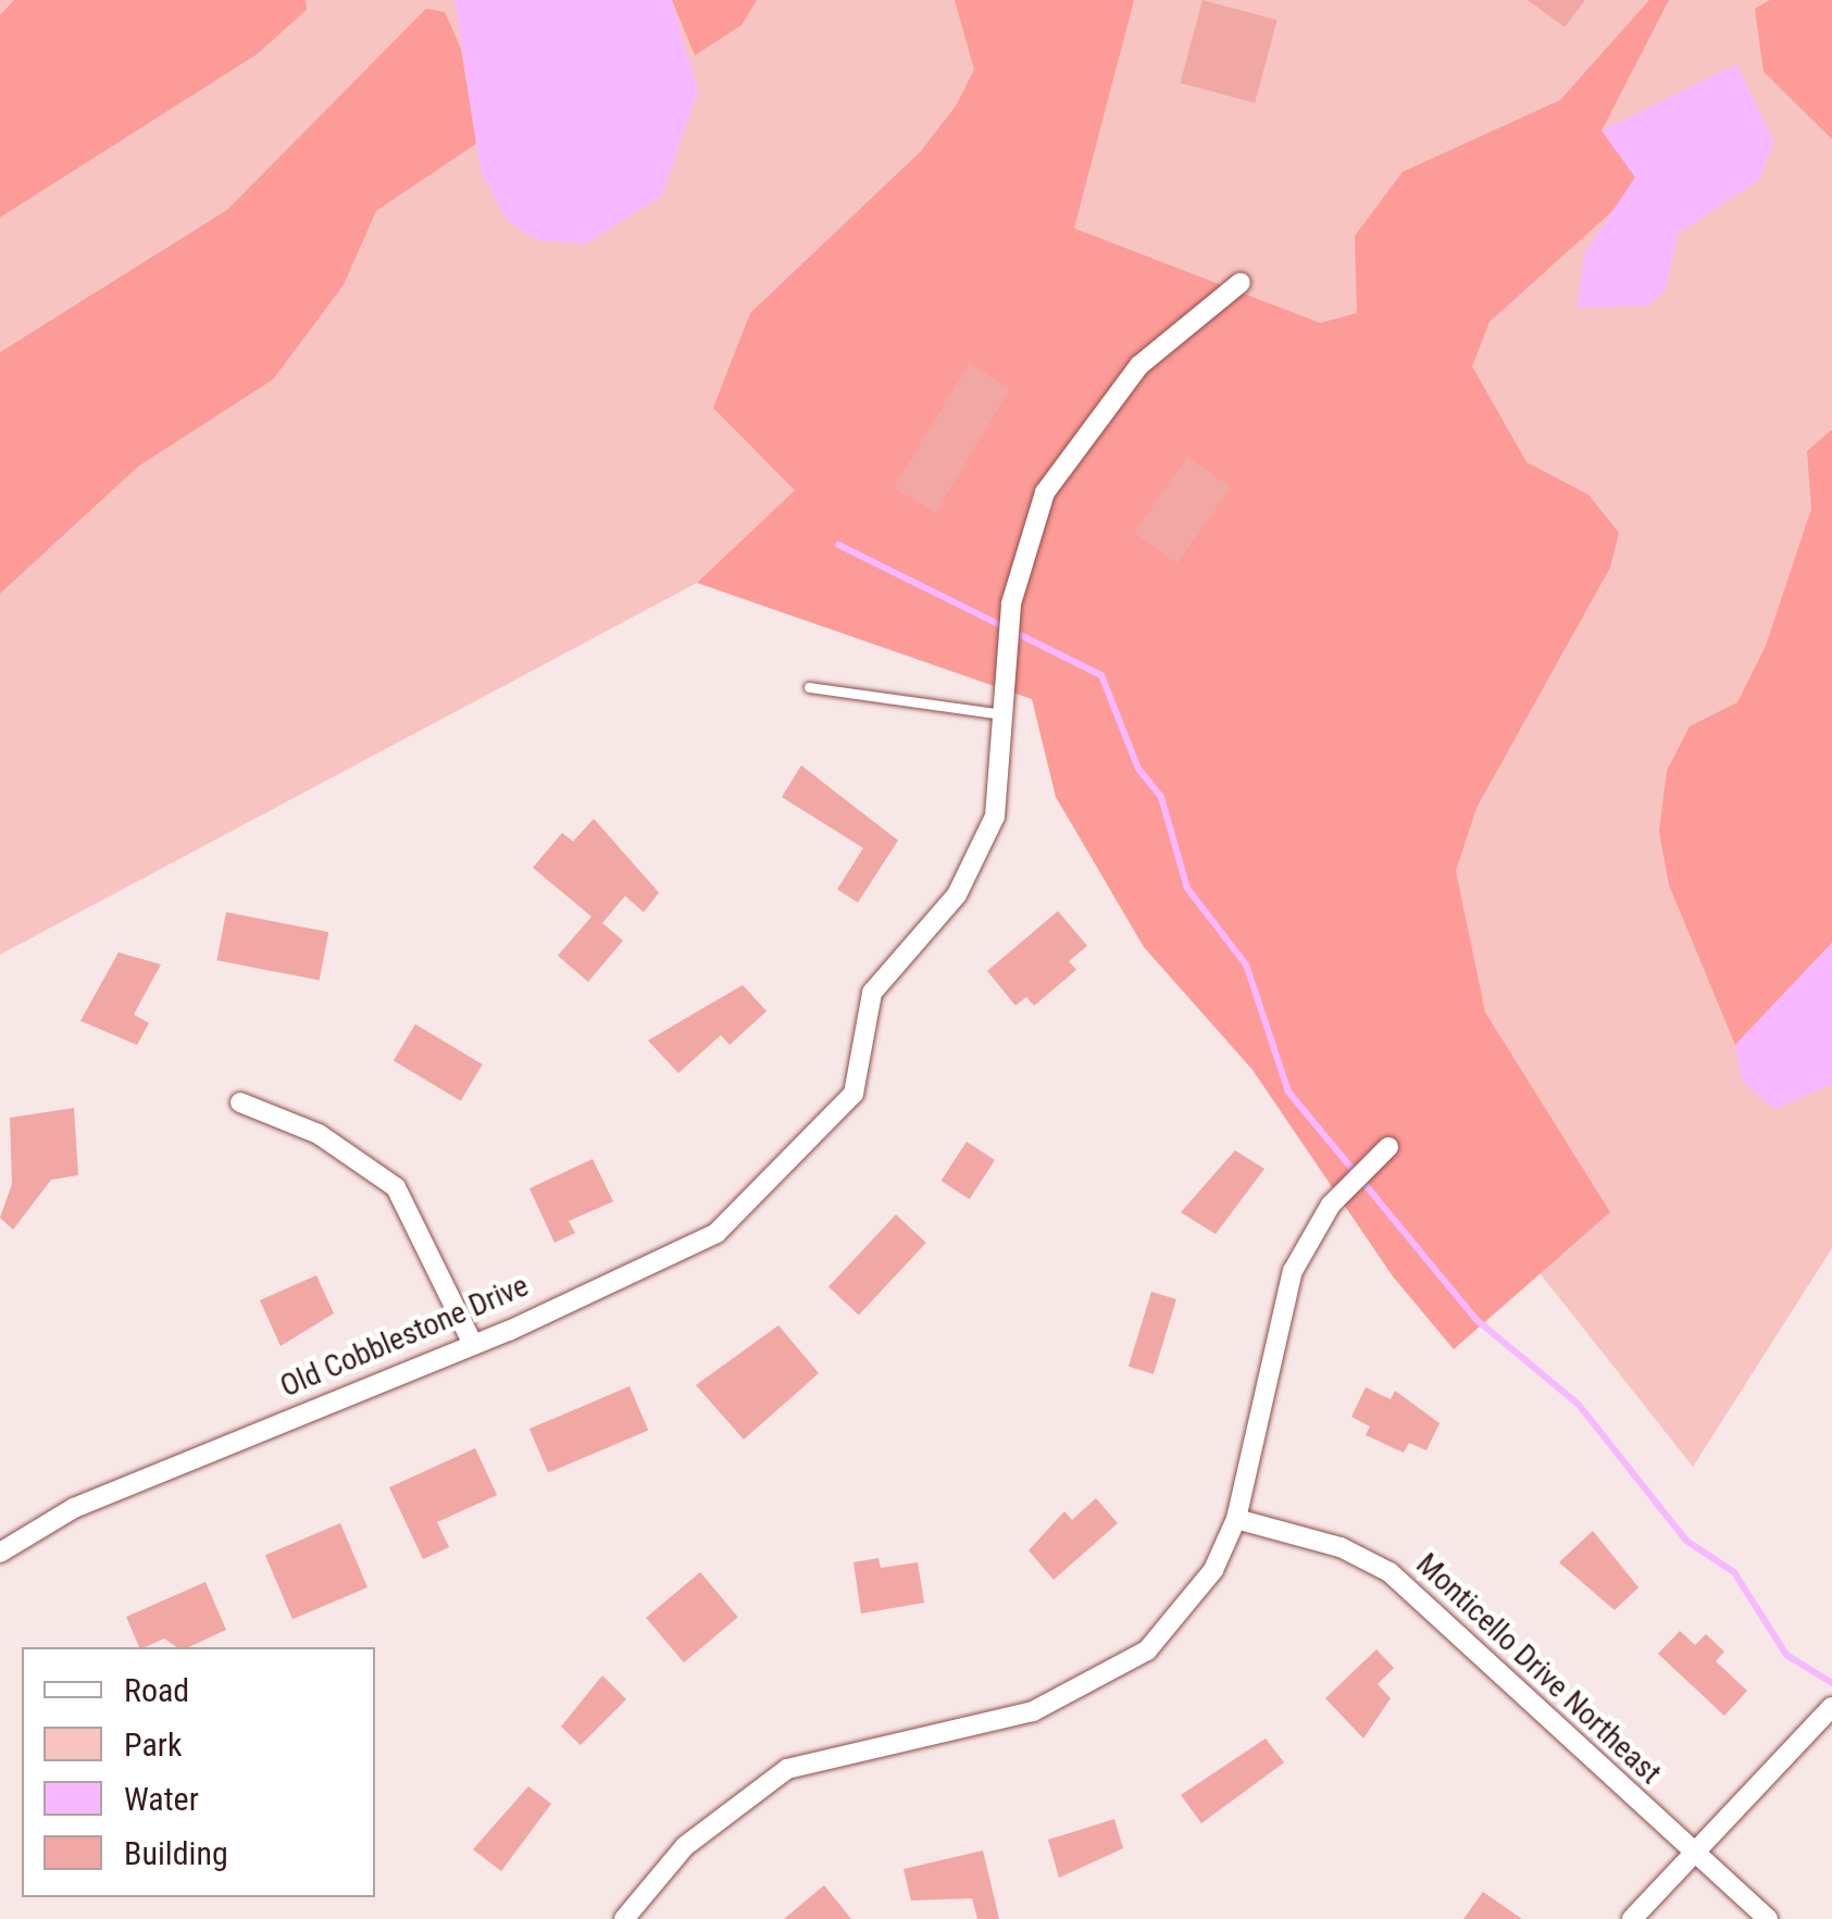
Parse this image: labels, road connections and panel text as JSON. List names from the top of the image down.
{
  "streets": {
    "street": ["Old Cobblestone Drive", "Monticello Drive Northeast"]
  },
  "legend": [
    "Road",
    "Park",
    "Water",
    "Building"
  ]
}
